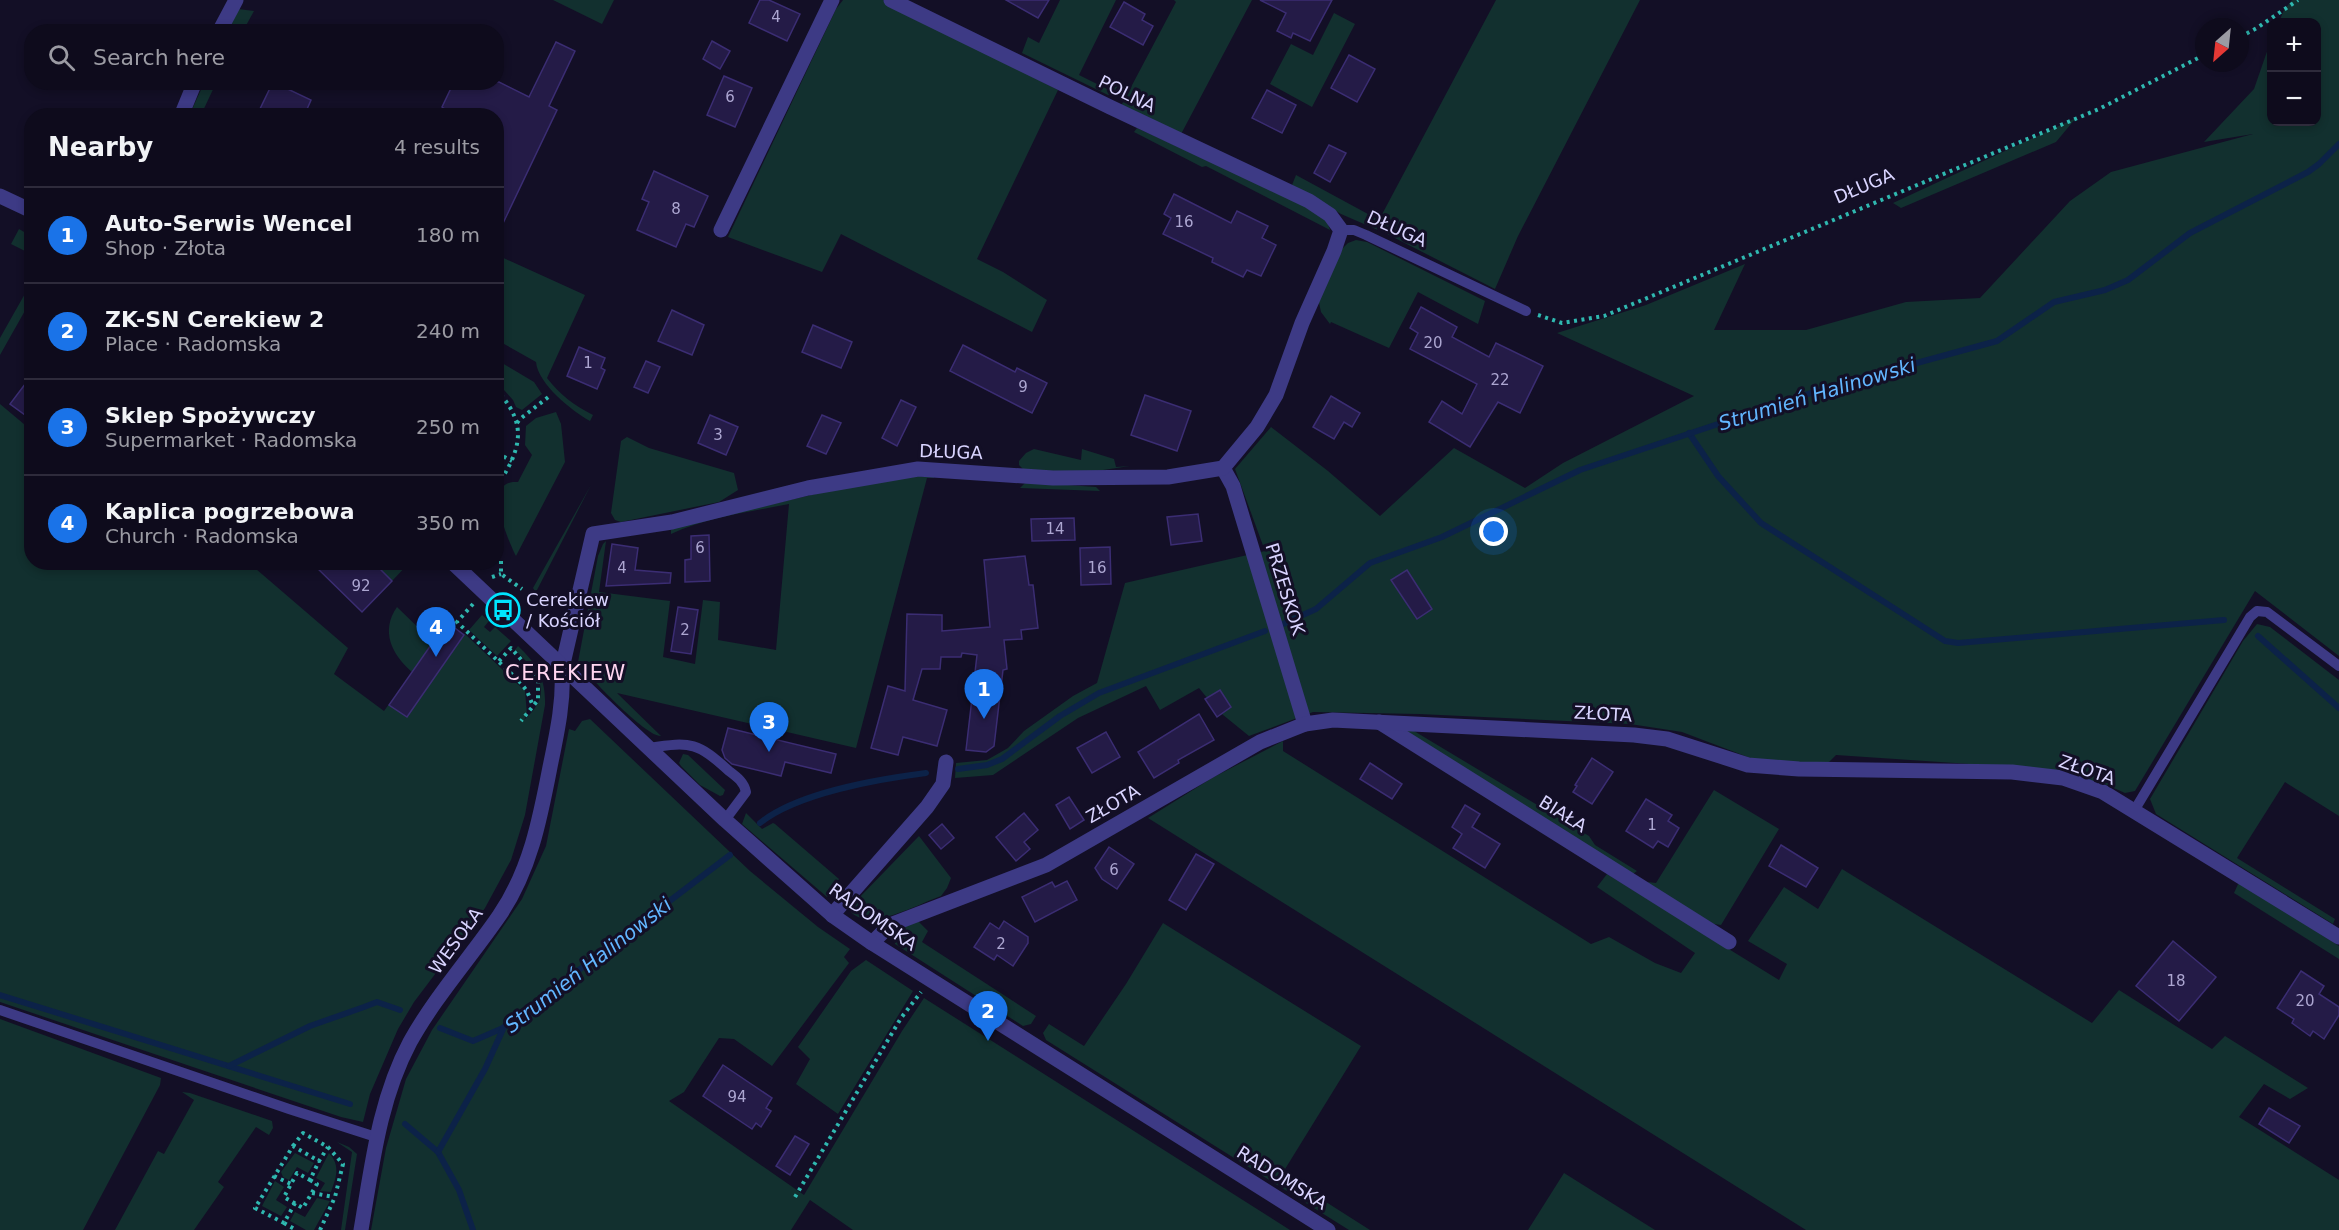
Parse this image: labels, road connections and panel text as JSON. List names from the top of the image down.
{
  "streets": {
    "street": [
      "POLNA",
      "DŁUGA",
      "PRZESKOK",
      "ZŁOTA",
      "BIAŁA",
      "RADOMSKA",
      "WESOŁA"
    ]
  },
  "crossings": [
    ["POLNA", "DŁUGA"],
    ["DŁUGA", "PRZESKOK"],
    ["DŁUGA", "WESOŁA"],
    ["PRZESKOK", "ZŁOTA"],
    ["ZŁOTA", "BIAŁA"],
    ["ZŁOTA", "RADOMSKA"],
    ["RADOMSKA", "WESOŁA"]
  ],
  "districts": ["CEREKIEW"],
  "water": ["Strumień Halinowski"],
  "places": {
    "bus stop": ["Cerekiew / Kościół"]
  },
  "house_numbers": [
    "4",
    "6",
    "8",
    "16",
    "20",
    "1",
    "22",
    "9",
    "3",
    "14",
    "6",
    "4",
    "16",
    "92",
    "2",
    "1",
    "6",
    "2",
    "18",
    "20",
    "94"
  ],
  "north": "bottom left",
  "page": {
    "map_buttons": ["+", "−"],
    "search": "Search here",
    "heading": ["Nearby", "4 results"],
    "list": [
      {
        "mark": "1",
        "name": "Auto-Serwis Wencel",
        "note": "Shop · Złota",
        "value": "180 m"
      },
      {
        "mark": "2",
        "name": "ZK-SN Cerekiew 2",
        "note": "Place · Radomska",
        "value": "240 m"
      },
      {
        "mark": "3",
        "name": "Sklep Spożywczy",
        "note": "Supermarket · Radomska",
        "value": "250 m"
      },
      {
        "mark": "4",
        "name": "Kaplica pogrzebowa",
        "note": "Church · Radomska",
        "value": "350 m"
      }
    ],
    "pins": [
      "4",
      "1",
      "3",
      "2"
    ]
  }
}
